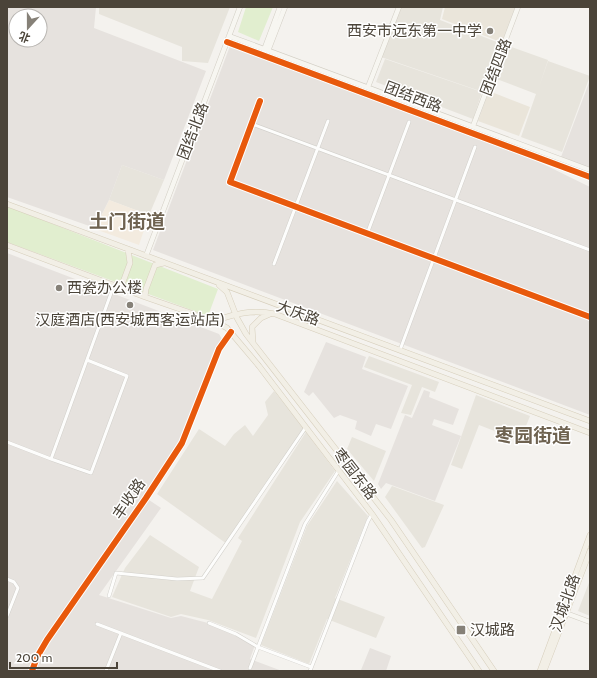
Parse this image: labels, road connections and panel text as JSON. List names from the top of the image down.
{
  "streets": {
    "main road": ["大庆路", "枣园东路", "汉城北路"],
    "street": [
      "团结四路",
      "团结西路",
      "团结北路",
      "丰收路"
    ]
  },
  "crossings": [
    ["团结四路", "团结西路"],
    ["团结西路", "团结北路"],
    ["团结北路", "大庆路"],
    ["大庆路", "枣园东路"],
    ["枣园东路", "丰收路"]
  ],
  "districts": ["土门街道", "枣园街道"],
  "places": {
    "other": ["西安市远东第一中学", "西瓷办公楼", "汉庭酒店(西安城西客运站店)"],
    "transit": ["汉城路"]
  },
  "scale_bar": "200 m",
  "north": "bottom"
}
